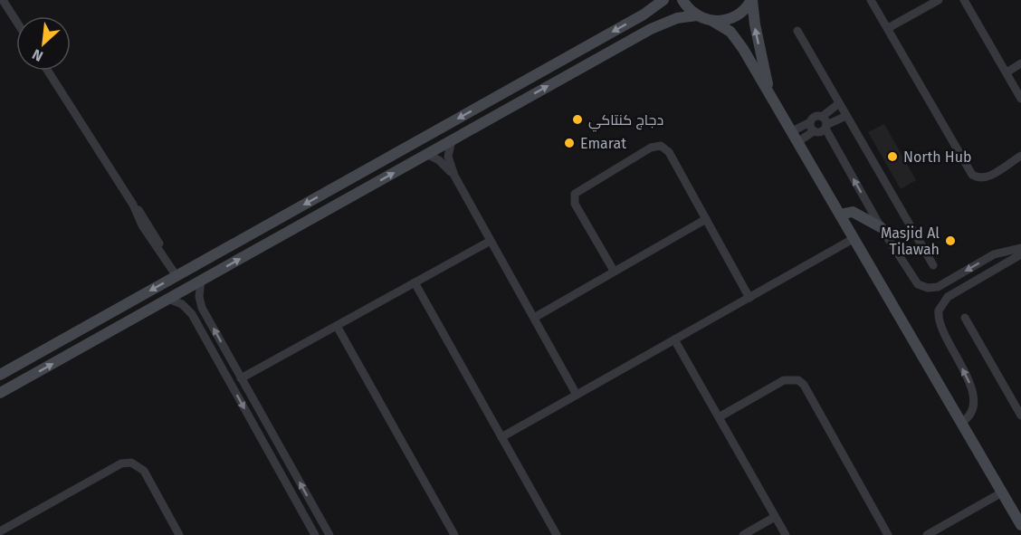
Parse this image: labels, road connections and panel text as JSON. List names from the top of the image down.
{
  "places": [
    "دجاج كنتاكي",
    "Emarat",
    "North Hub",
    "Masjid Al Tilawah"
  ],
  "north": "bottom left"
}
